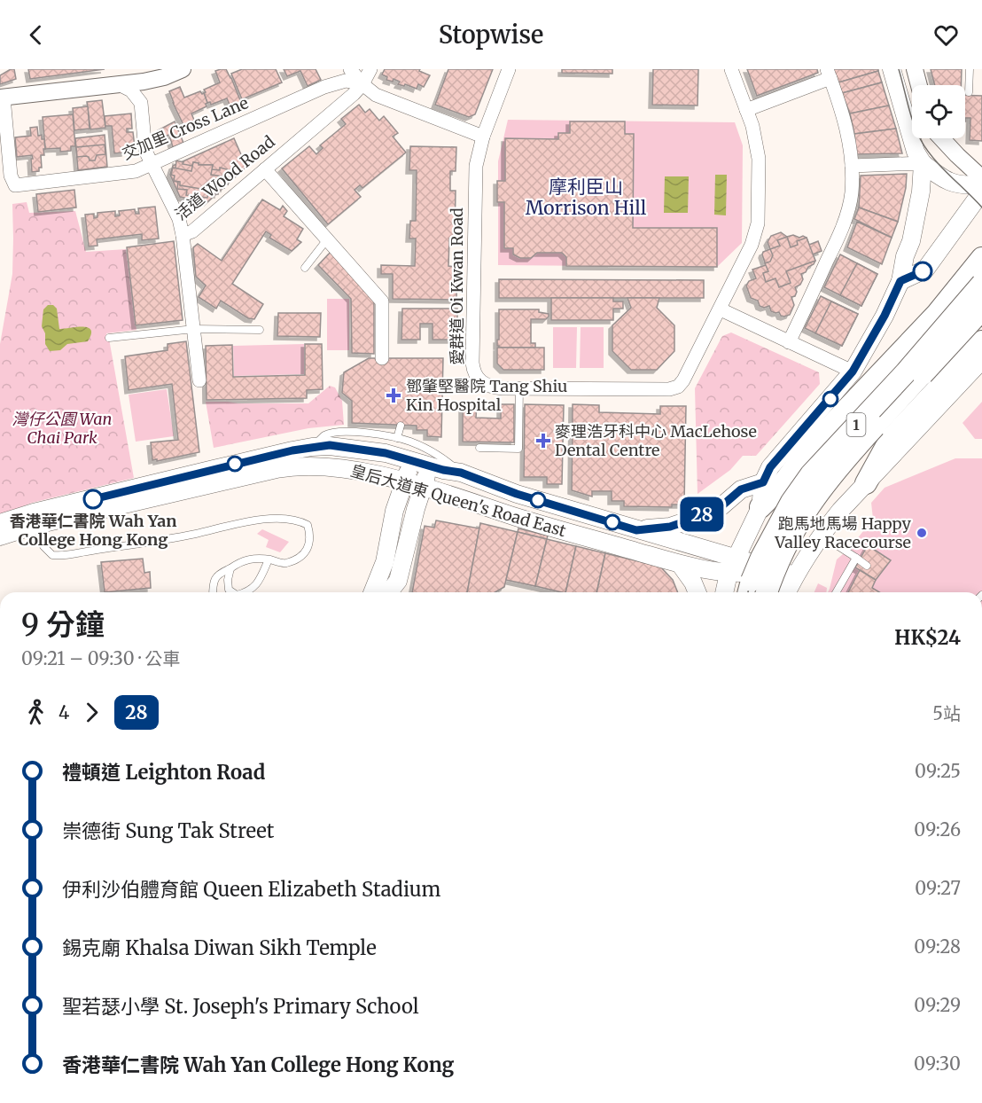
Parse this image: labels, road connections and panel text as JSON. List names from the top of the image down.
{
  "streets": {
    "highway": ["1"],
    "main road": ["皇后大道東 Queen's Road East"],
    "street": ["交加里 Cross Lane", "活道 Wood Road", "愛群道 Oi Kwan Road"]
  },
  "crossings": [
    ["交加里 Cross Lane", "活道 Wood Road"]
  ],
  "districts": ["摩利臣山 Morrison Hill"],
  "parks": ["灣仔公園 Wan Chai Park"],
  "places": {
    "health": ["鄧肇堅醫院 Tang Shiu Kin Hospital", "麥理浩牙科中心 MacLehose Dental Centre"],
    "other": ["香港華仁書院 Wah Yan College Hong Kong", "跑馬地馬場 Happy Valley Racecourse"]
  },
  "lines": ["bus line 28"],
  "page": {
    "header": "Stopwise",
    "on_map": "28",
    "heading": ["9 分鐘", "09:21 – 09:30 · 公車", "HK$24"],
    "legs": ["4", "28", "5站"],
    "list": [
      {
        "name": "禮頓道 Leighton Road",
        "value": "09:25"
      },
      {
        "name": "崇德街 Sung Tak Street",
        "value": "09:26"
      },
      {
        "name": "伊利沙伯體育館 Queen Elizabeth Stadium",
        "value": "09:27"
      },
      {
        "name": "錫克廟 Khalsa Diwan Sikh Temple",
        "value": "09:28"
      },
      {
        "name": "聖若瑟小學 St. Joseph's Primary School",
        "value": "09:29"
      },
      {
        "name": "香港華仁書院 Wah Yan College Hong Kong",
        "value": "09:30"
      }
    ]
  }
}
